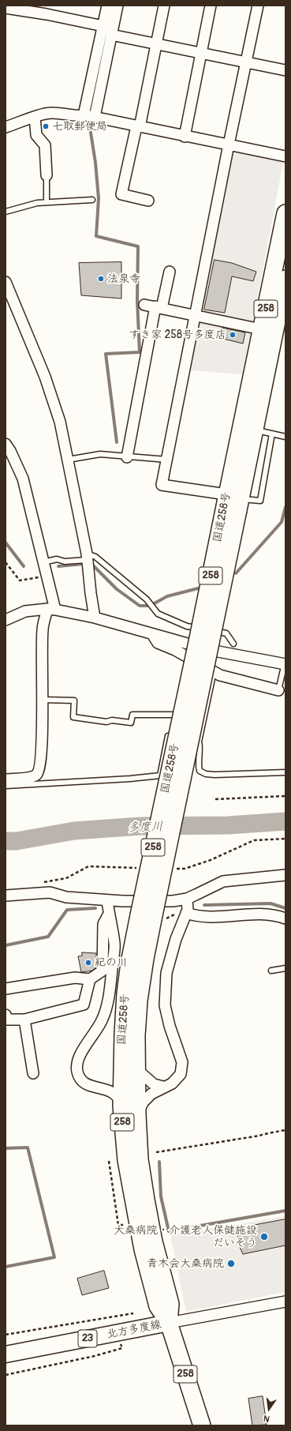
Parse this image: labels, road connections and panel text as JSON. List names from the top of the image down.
{
  "streets": {
    "highway": ["258", "国道258号"],
    "main road": ["北方多度線", "23"]
  },
  "crossings": [
    ["国道258号", "北方多度線"]
  ],
  "water": ["多度川"],
  "places": [
    "七取郵便局",
    "法泉寺",
    "すき家 258号多度店",
    "紀の川",
    "大桑病院・介護老人保健施設 だいそう",
    "青木会大桑病院"
  ],
  "north": "bottom"
}
